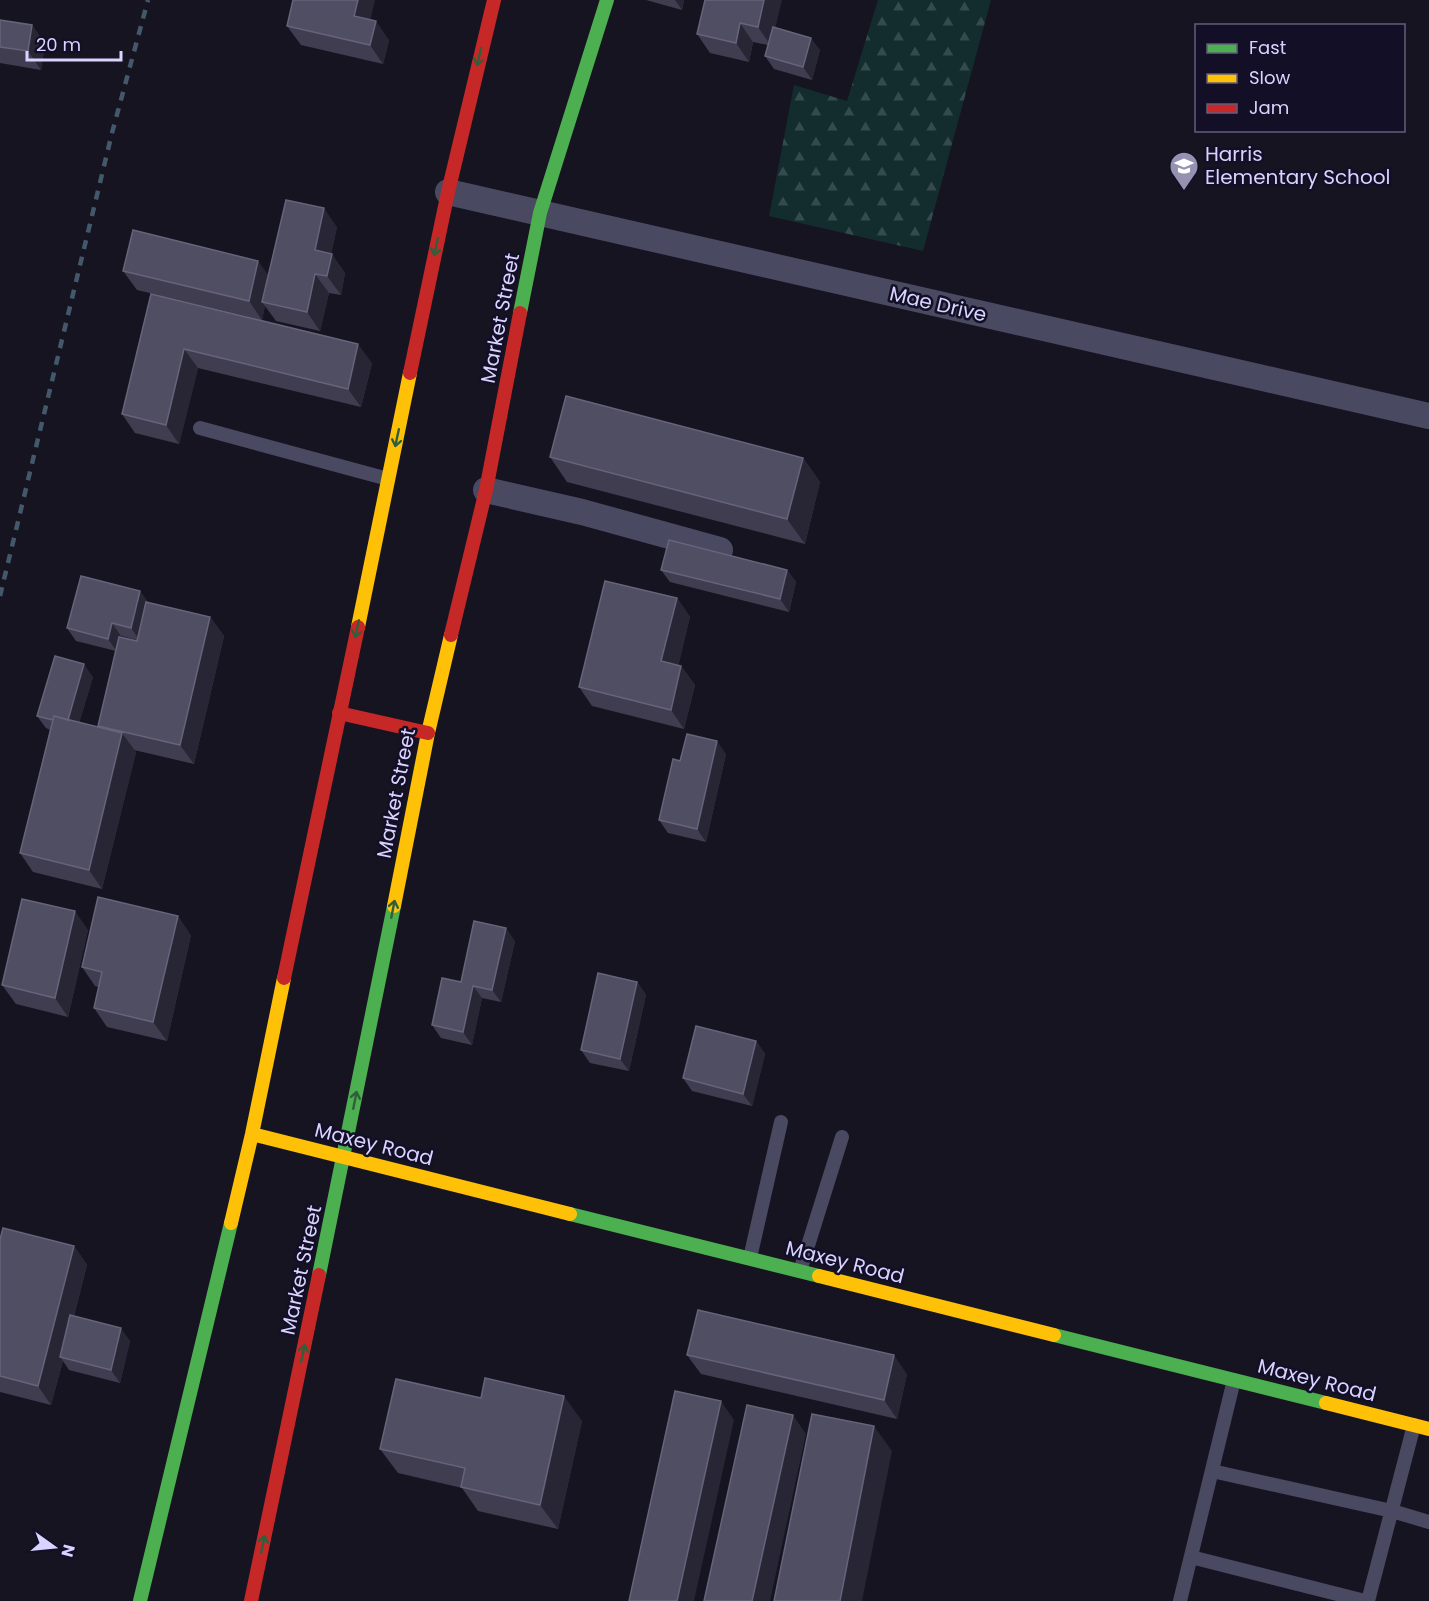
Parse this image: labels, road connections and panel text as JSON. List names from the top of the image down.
{
  "streets": {
    "main road": ["Market Street", "Maxey Road"],
    "street": ["Mae Drive"]
  },
  "crossings": [
    ["Mae Drive", "Market Street"],
    ["Market Street", "Maxey Road"]
  ],
  "places": {
    "school or university": ["Harris Elementary School"]
  },
  "legend": ["Fast", "Slow", "Jam"],
  "scale_bar": "20 m",
  "north": "right"
}
